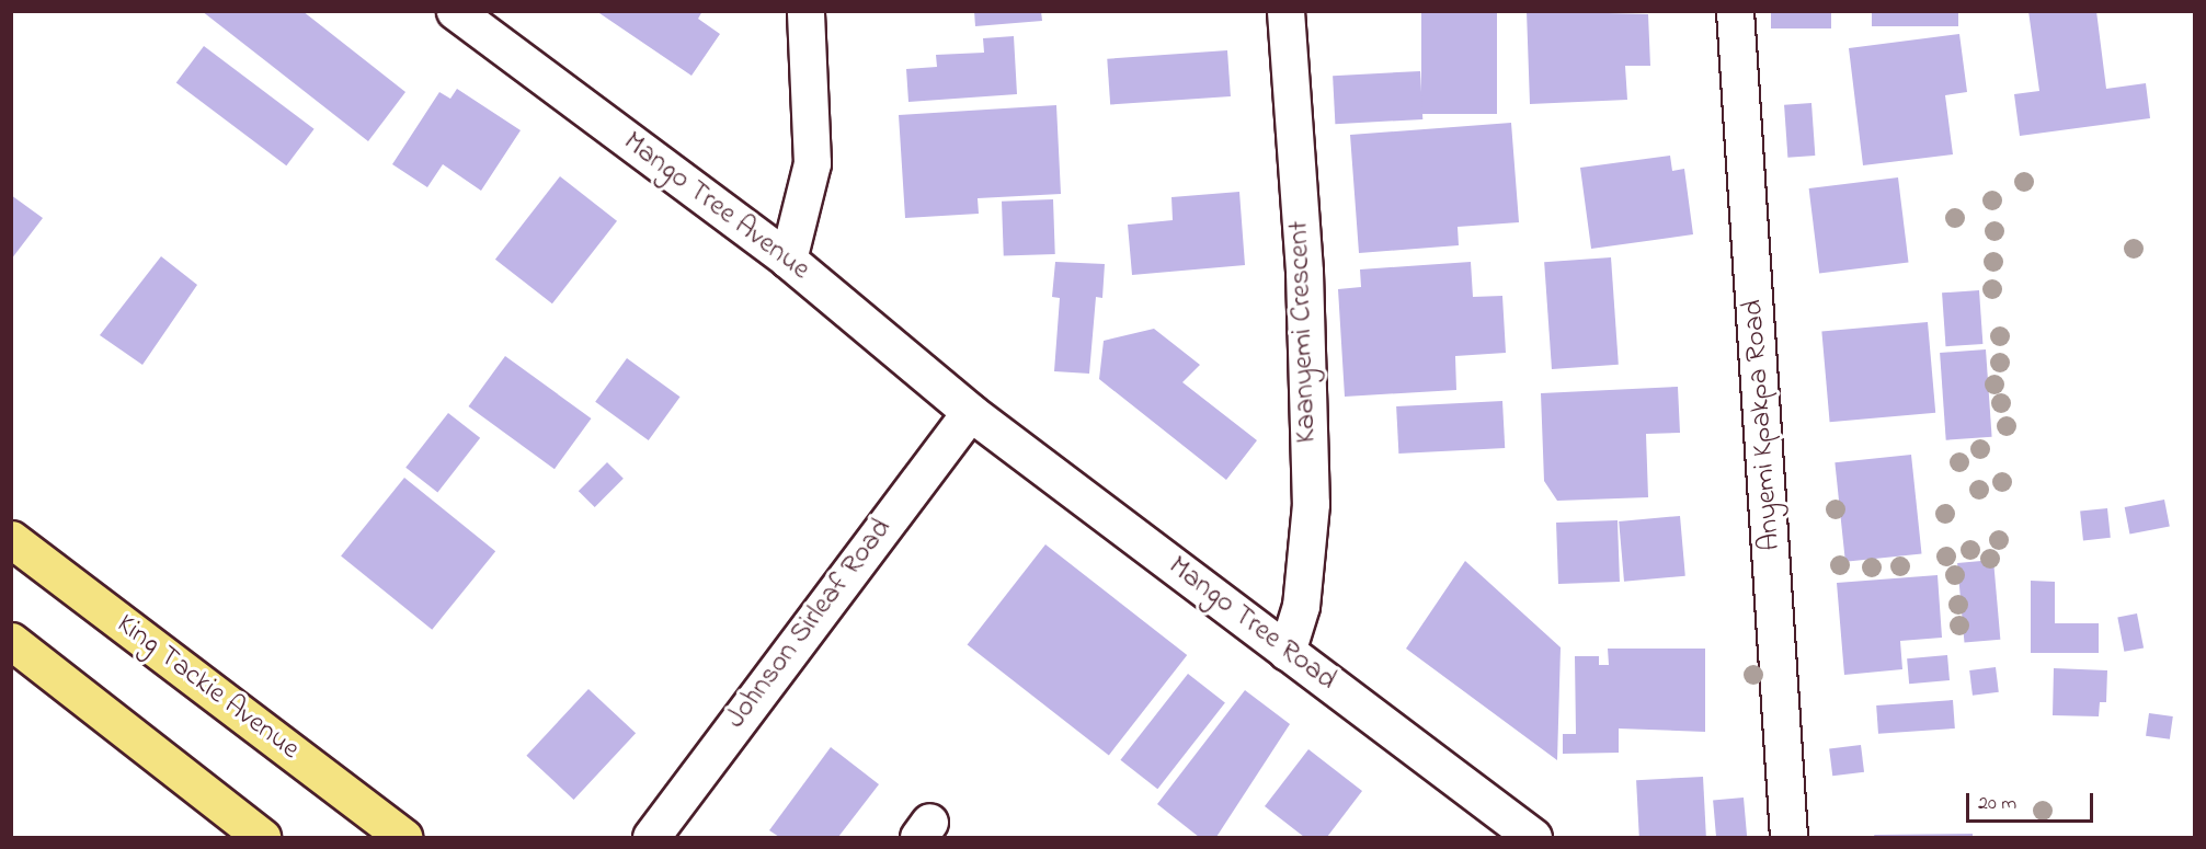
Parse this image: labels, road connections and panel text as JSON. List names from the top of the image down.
{
  "streets": {
    "main road": ["King Tackie Avenue"],
    "street": [
      "Mango Tree Avenue",
      "Kaanyemi Crescent",
      "Anyemi Kpakpa Road",
      "Johnson Sirleaf Road",
      "Mango Tree Road"
    ]
  },
  "crossings": [
    ["Mango Tree Avenue", "Johnson Sirleaf Road"],
    ["Mango Tree Avenue", "Mango Tree Road"],
    ["Kaanyemi Crescent", "Mango Tree Road"],
    ["Johnson Sirleaf Road", "Mango Tree Road"]
  ],
  "scale_bar": "20 m"
}
